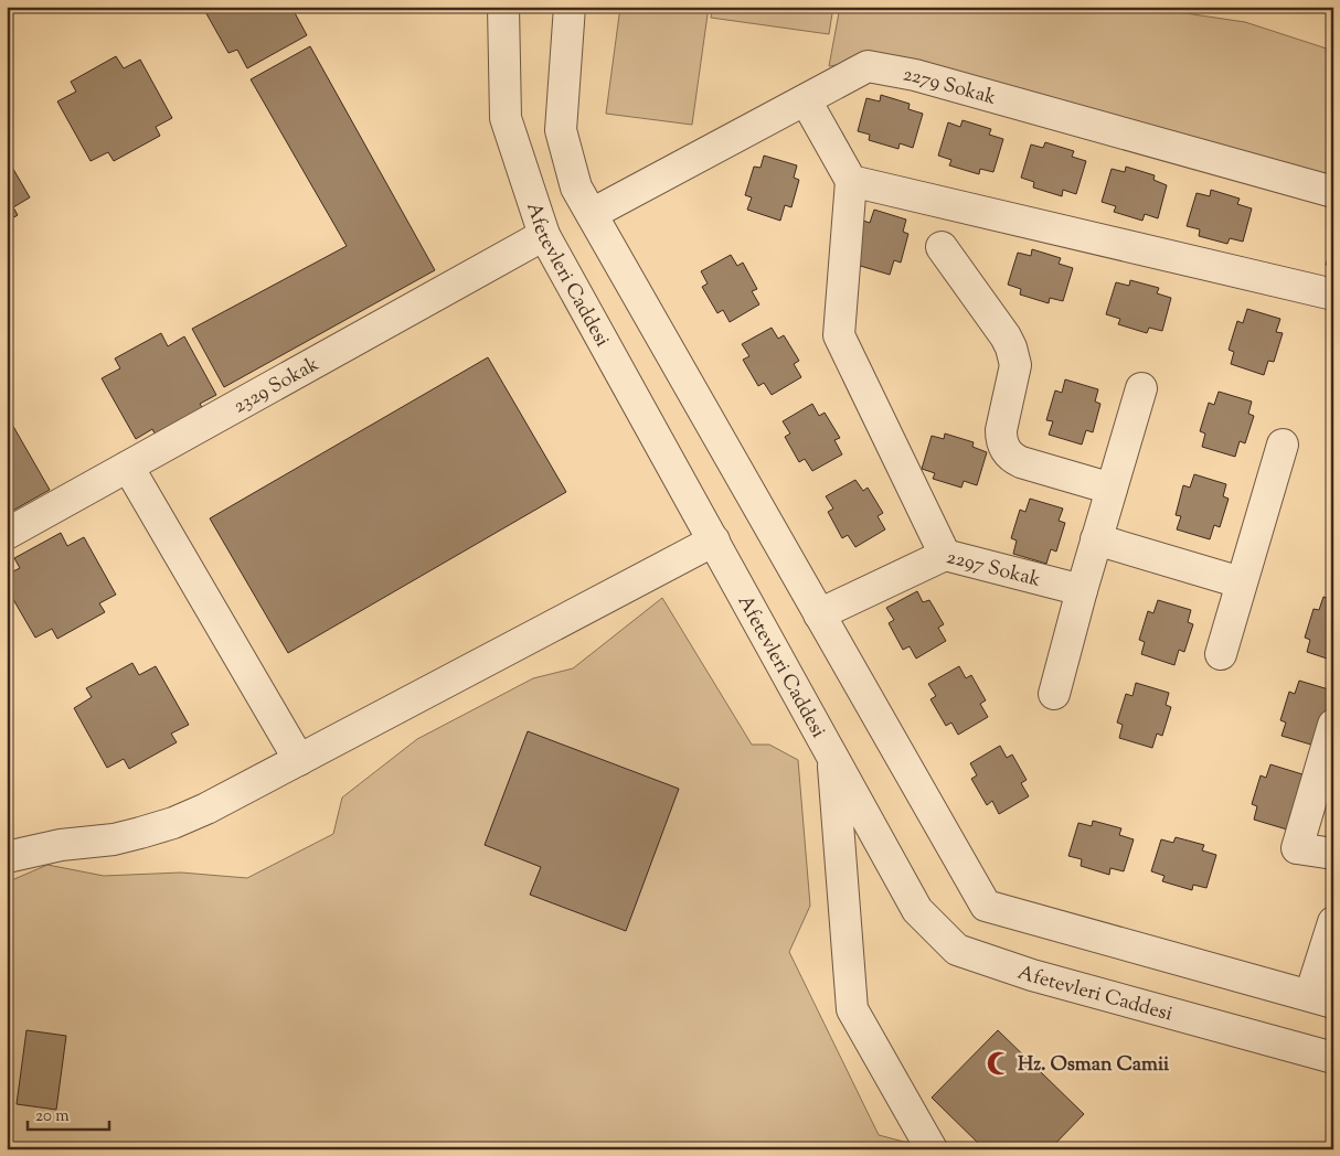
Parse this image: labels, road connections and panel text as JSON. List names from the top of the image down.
{
  "streets": {
    "street": [
      "2279 Sokak",
      "Afetevleri Caddesi",
      "2329 Sokak",
      "2297 Sokak"
    ]
  },
  "crossings": [
    ["Afetevleri Caddesi", "2329 Sokak"]
  ],
  "places": {
    "mosque": ["Hz. Osman Camii"]
  },
  "scale_bar": "20 m"
}
